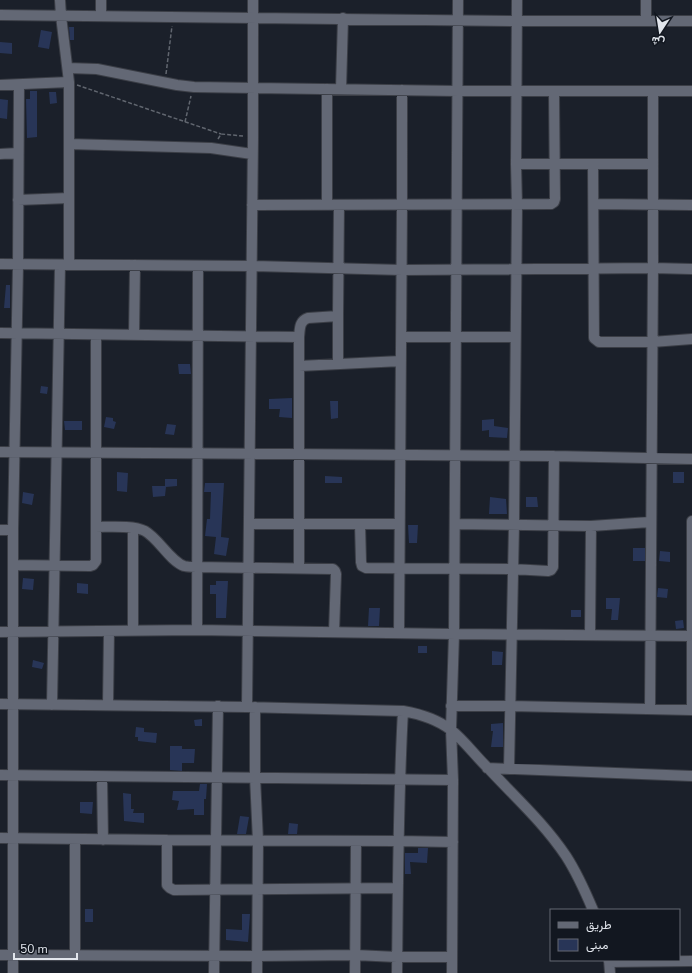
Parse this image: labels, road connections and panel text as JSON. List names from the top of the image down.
{
  "legend": ["طريق", "مبنى"],
  "scale_bar": "50 m",
  "north": "bottom"
}
